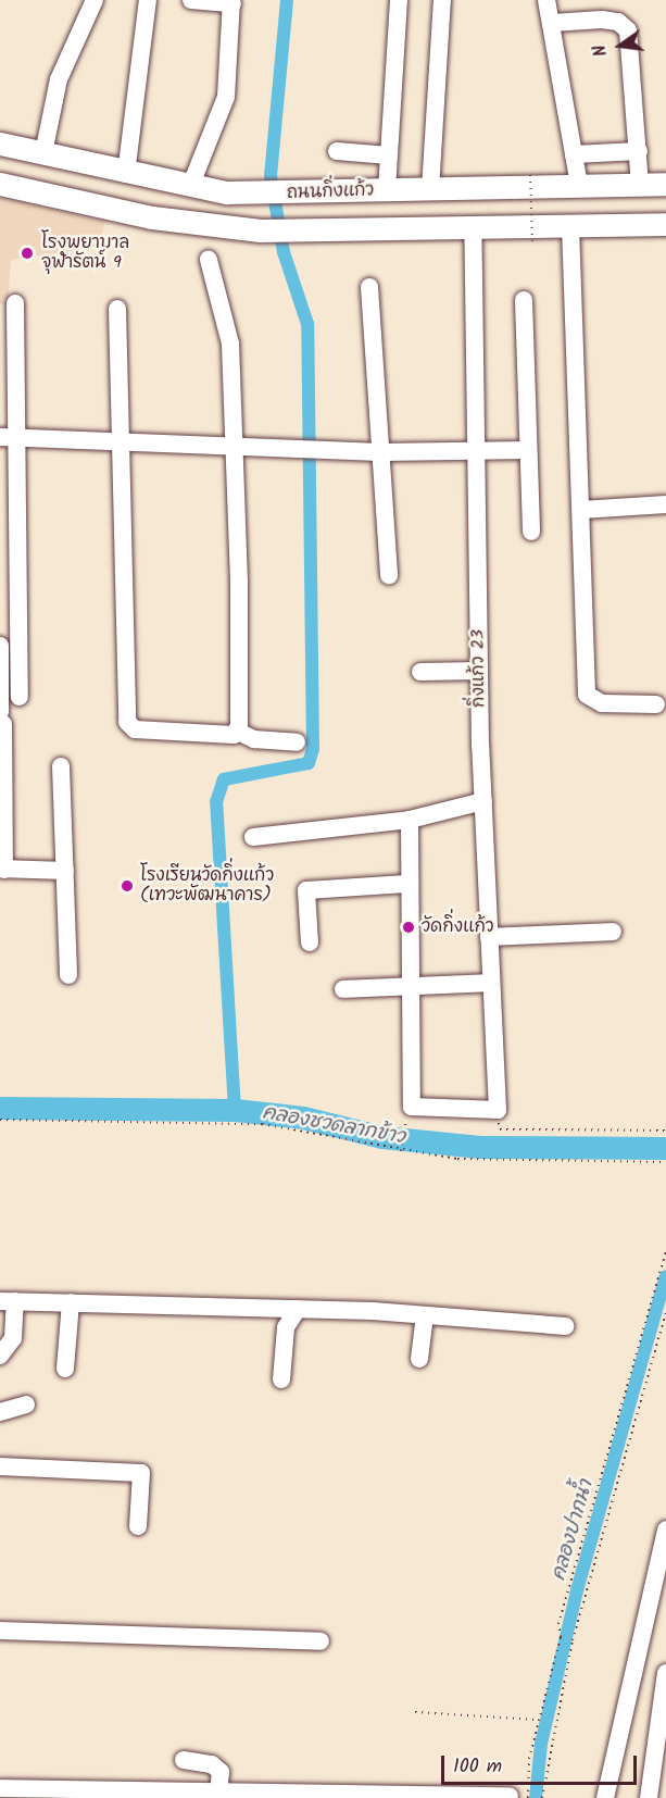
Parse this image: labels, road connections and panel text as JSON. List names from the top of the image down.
{
  "streets": {
    "main road": ["ถนนกิ่งแก้ว"],
    "street": ["กิ่งแก้ว 23"]
  },
  "crossings": [
    ["ถนนกิ่งแก้ว", "กิ่งแก้ว 23"]
  ],
  "water": ["คลองชวดลากข้าว", "คลองปากน้ำ"],
  "places": ["โรงพยาบาล จุฬารัตน์ 9", "โรงเรียนวัดกิ่งแก้ว (เทวะพัฒนาคาร)", "วัดกิ่งแก้ว"],
  "scale_bar": "100 m",
  "north": "left"
}
